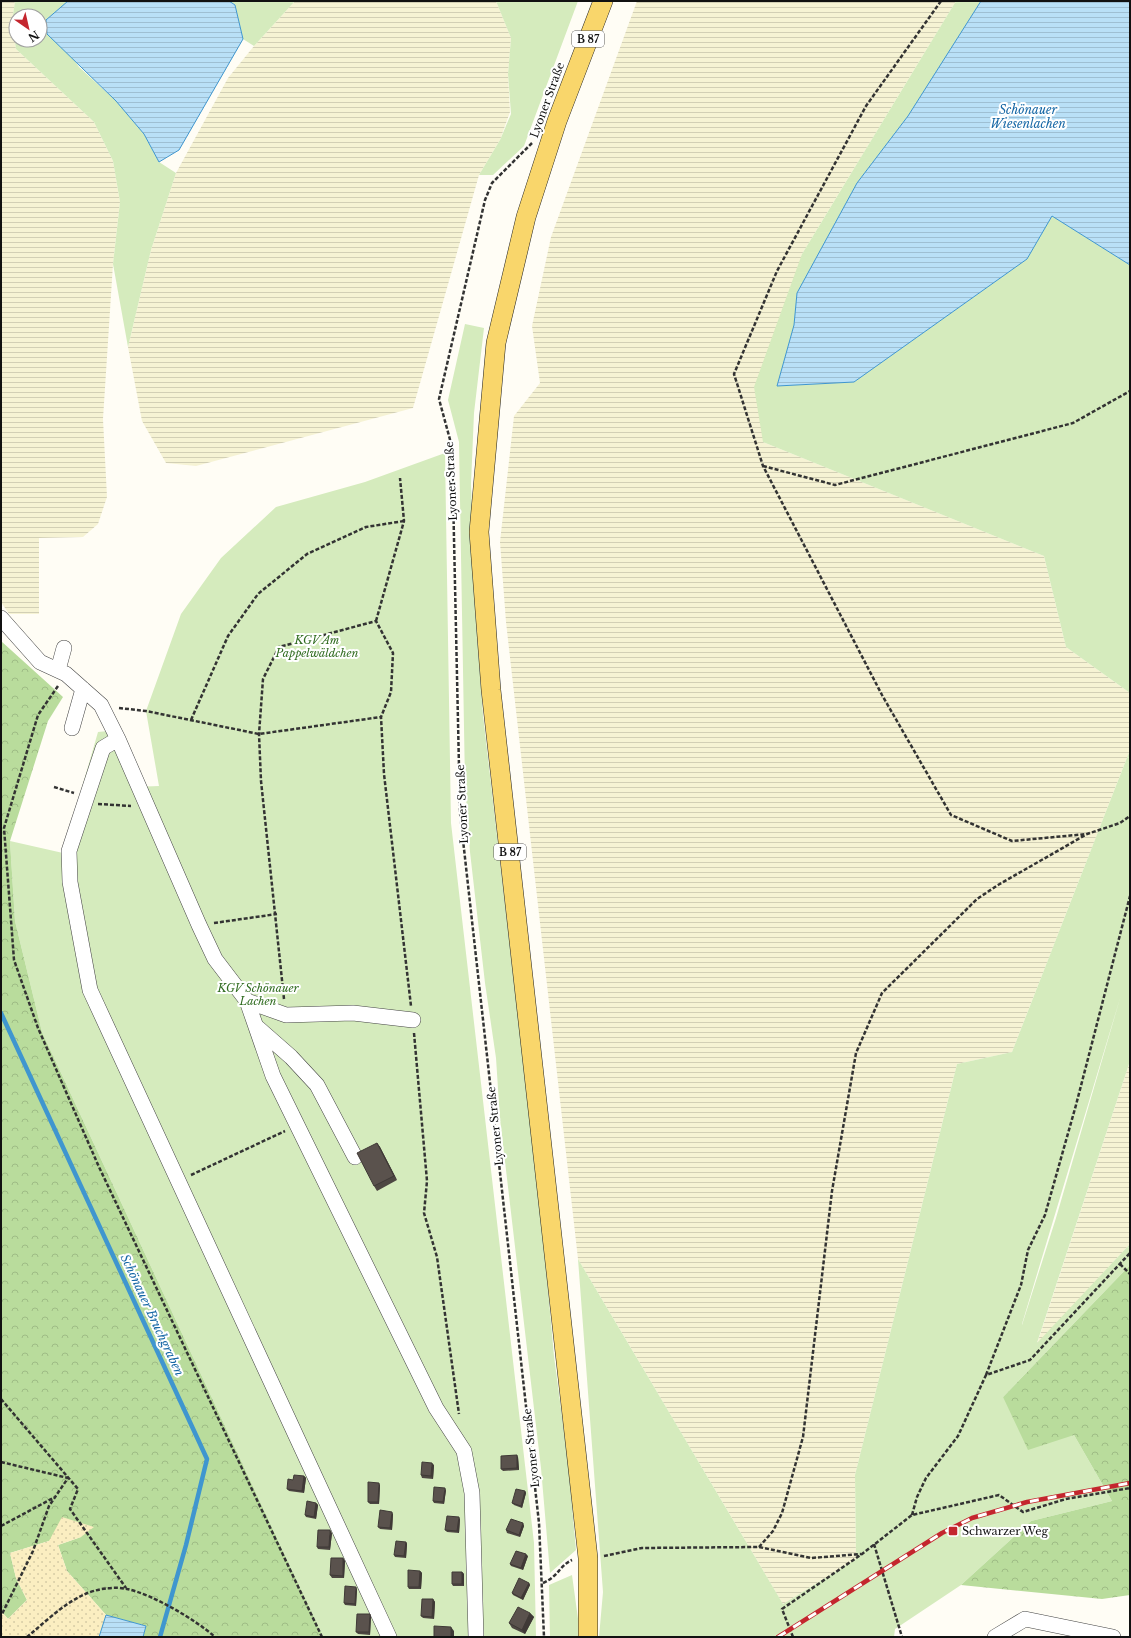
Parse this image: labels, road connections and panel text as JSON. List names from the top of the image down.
{
  "streets": {
    "main road": ["B 87", "Lyoner Straße"]
  },
  "water": ["Schönauer Wiesenlachen", "Schönauer Bruchgraben"],
  "parks": ["KGV Am Pappelwäldchen", "KGV Schönauer Lachen"],
  "places": {
    "transit": ["Schwarzer Weg"]
  },
  "north": "bottom right"
}
